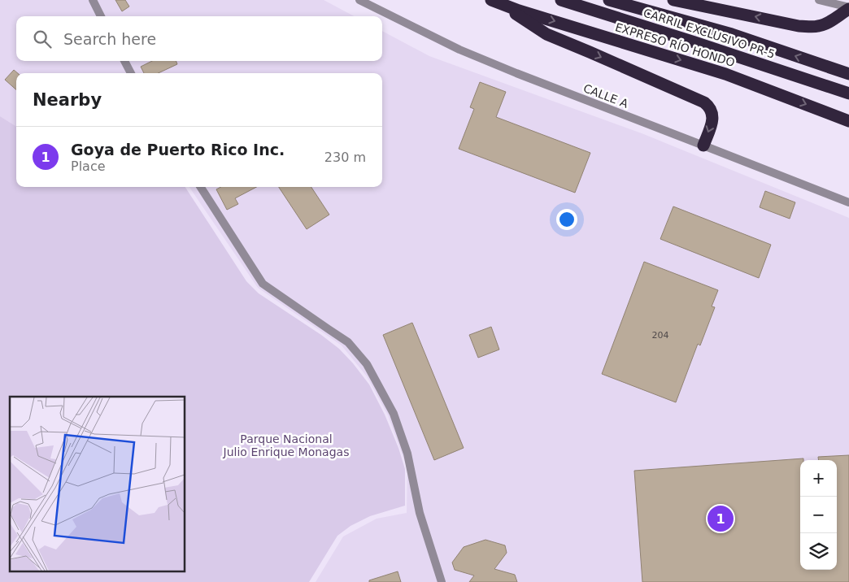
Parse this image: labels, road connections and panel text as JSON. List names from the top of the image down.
{
  "streets": {
    "highway": ["CARRIL EXCLUSIVO PR-5", "EXPRESO RÍO HONDO"],
    "street": ["CALLE A"]
  },
  "parks": ["Parque Nacional Julio Enrique Monagas"],
  "house_numbers": ["204"],
  "page": {
    "search": "Search here",
    "heading": "Nearby",
    "list": [
      {
        "mark": "1",
        "name": "Goya de Puerto Rico Inc.",
        "note": "Place",
        "value": "230 m"
      }
    ],
    "map_buttons": ["+", "−"],
    "pins": "1"
  }
}
